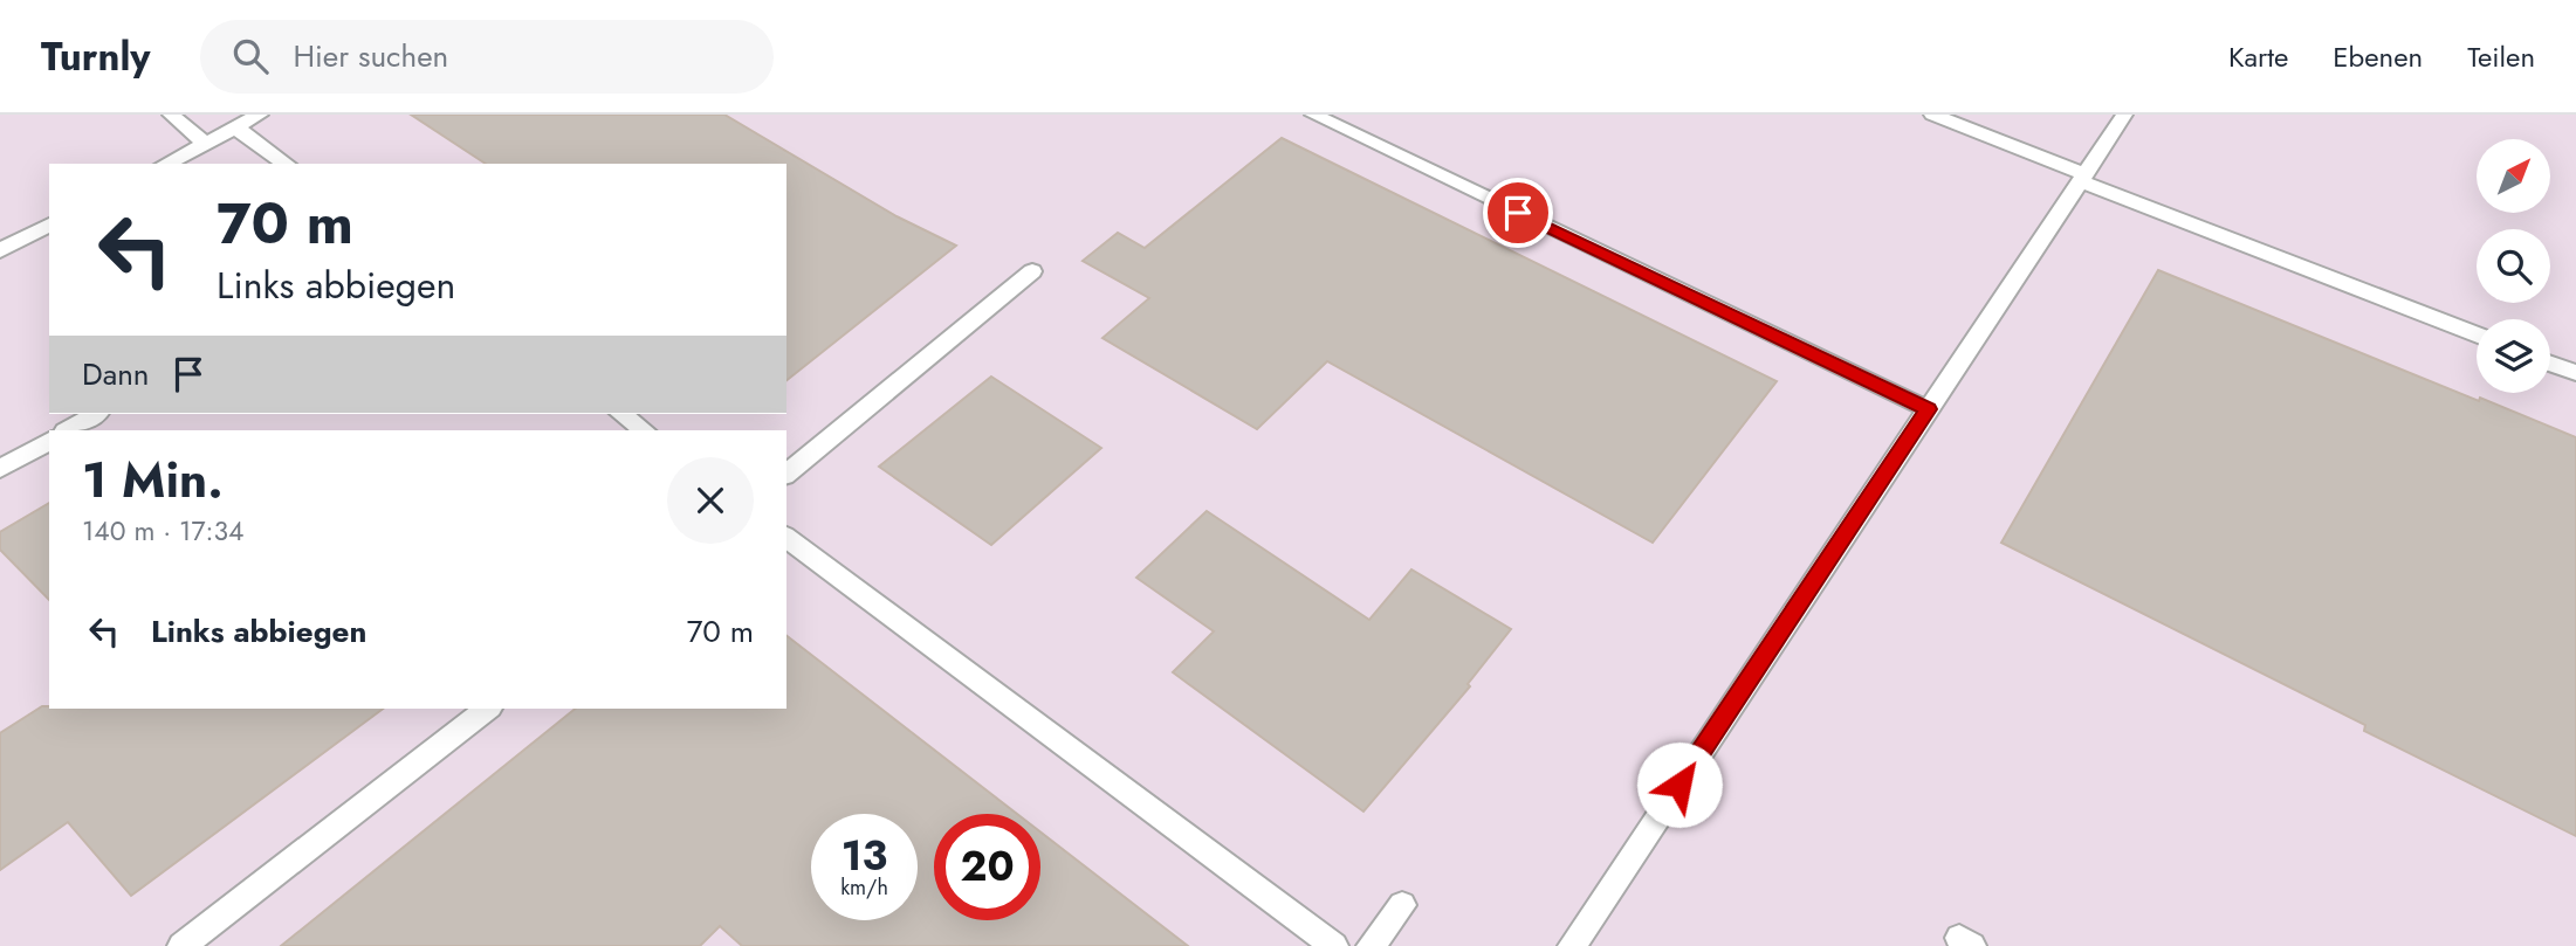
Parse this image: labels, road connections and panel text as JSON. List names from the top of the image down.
{
  "north": "top right",
  "page": {
    "header": "Turnly",
    "search": "Hier suchen",
    "nav": ["Karte", "Ebenen", "Teilen"],
    "turn": ["70 m", "Links abbiegen"],
    "then": "Dann",
    "heading": ["1 Min.", "140 m · 17:34"],
    "list": [
      {
        "name": "Links abbiegen",
        "value": "70 m"
      }
    ],
    "speed": "13 km/h",
    "limit": "20"
  }
}
